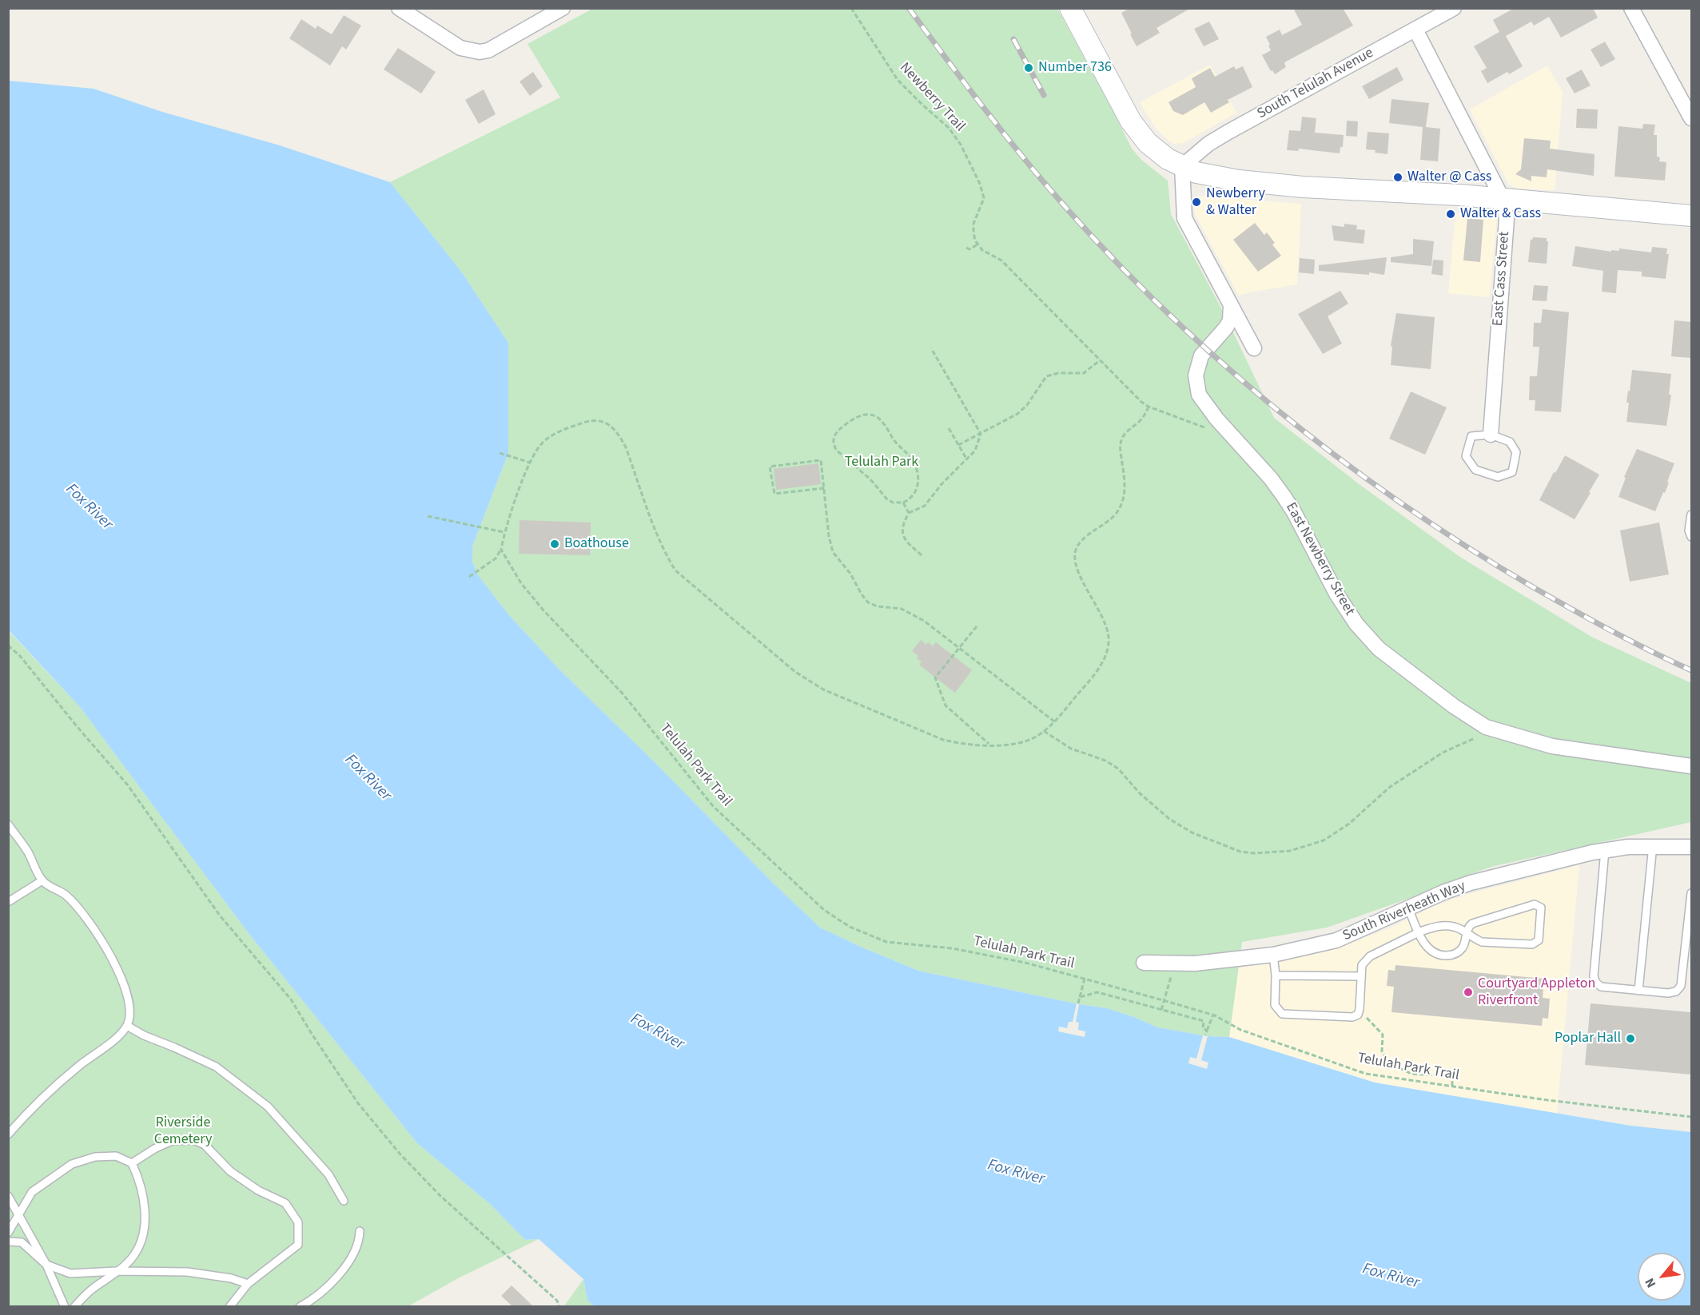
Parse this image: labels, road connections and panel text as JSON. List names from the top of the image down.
{
  "streets": {
    "street": [
      "South Telulah Avenue",
      "East Cass Street",
      "East Newberry Street",
      "South Riverheath Way"
    ],
    "path": ["Newberry Trail", "Telulah Park Trail"]
  },
  "crossings": [
    ["South Telulah Avenue", "East Cass Street"]
  ],
  "water": ["Fox River"],
  "parks": ["Telulah Park", "Riverside Cemetery"],
  "places": [
    "Number 736",
    "Walter @ Cass",
    "Newberry & Walter",
    "Walter & Cass",
    "Boathouse",
    "Courtyard Appleton Riverfront",
    "Poplar Hall"
  ],
  "north": "bottom left"
}
